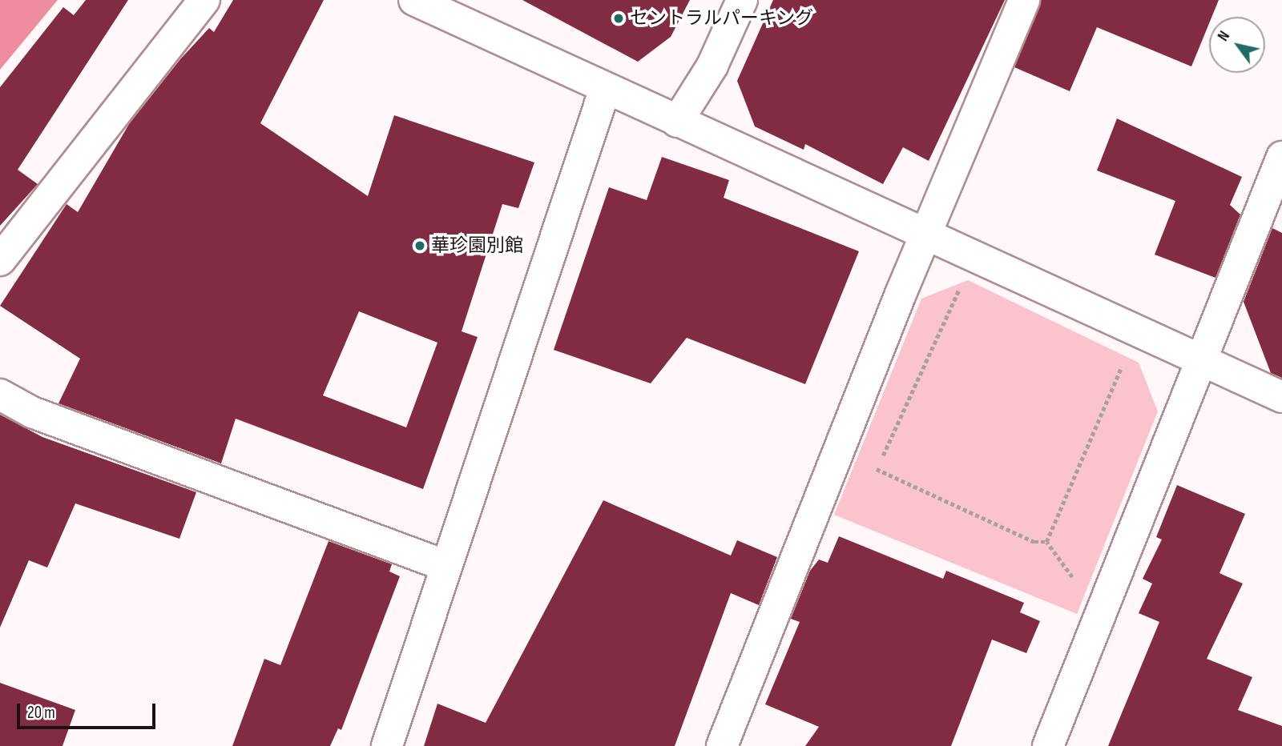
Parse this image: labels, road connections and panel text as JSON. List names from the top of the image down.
{
  "places": ["セントラルパーキング", "華珍園別館"],
  "scale_bar": "20 m",
  "north": "top left"
}
